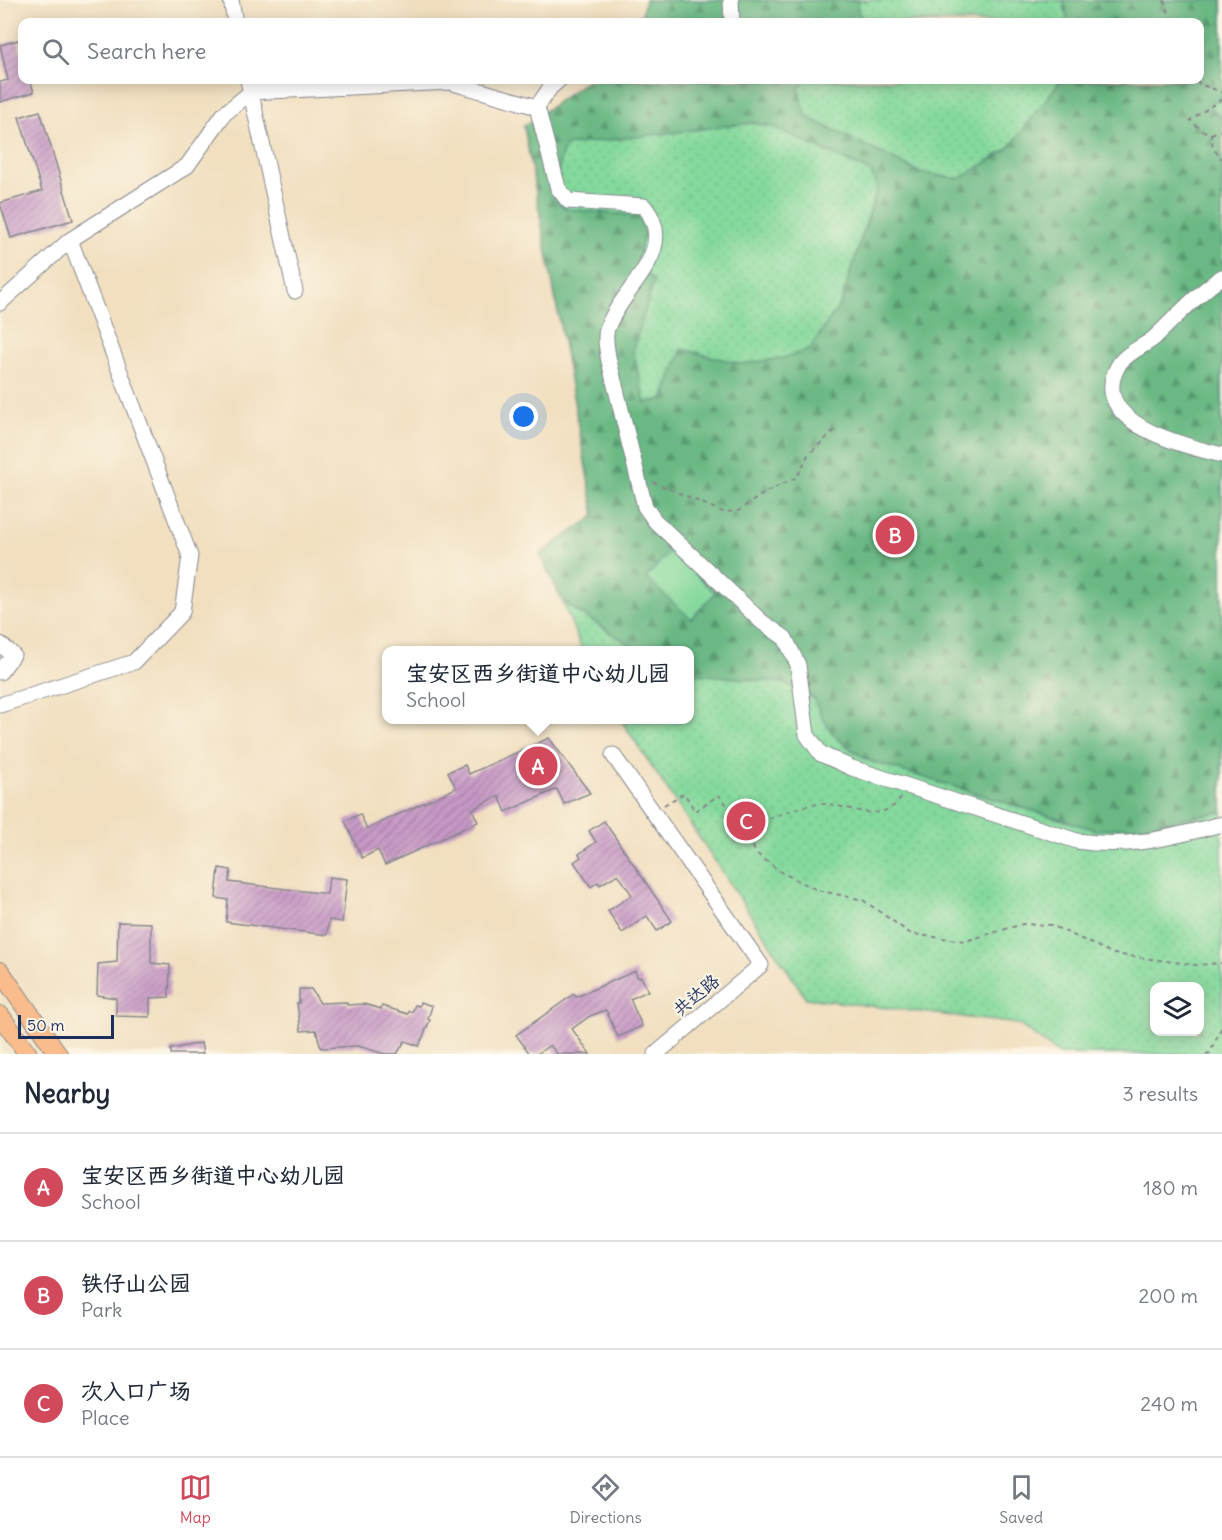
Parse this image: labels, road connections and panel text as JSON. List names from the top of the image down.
{
  "streets": {
    "street": ["共达路"]
  },
  "scale_bar": "50 m",
  "page": {
    "search": "Search here",
    "pins": ["B", "A", "C"],
    "popup": ["宝安区西乡街道中心幼儿园", "School"],
    "scale": "50 m",
    "heading": ["Nearby", "3 results"],
    "list": [
      {
        "mark": "A",
        "name": "宝安区西乡街道中心幼儿园",
        "note": "School",
        "value": "180 m"
      },
      {
        "mark": "B",
        "name": "铁仔山公园",
        "note": "Park",
        "value": "200 m"
      },
      {
        "mark": "C",
        "name": "次入口广场",
        "note": "Place",
        "value": "240 m"
      }
    ],
    "nav": ["Map", "Directions", "Saved"]
  }
}
